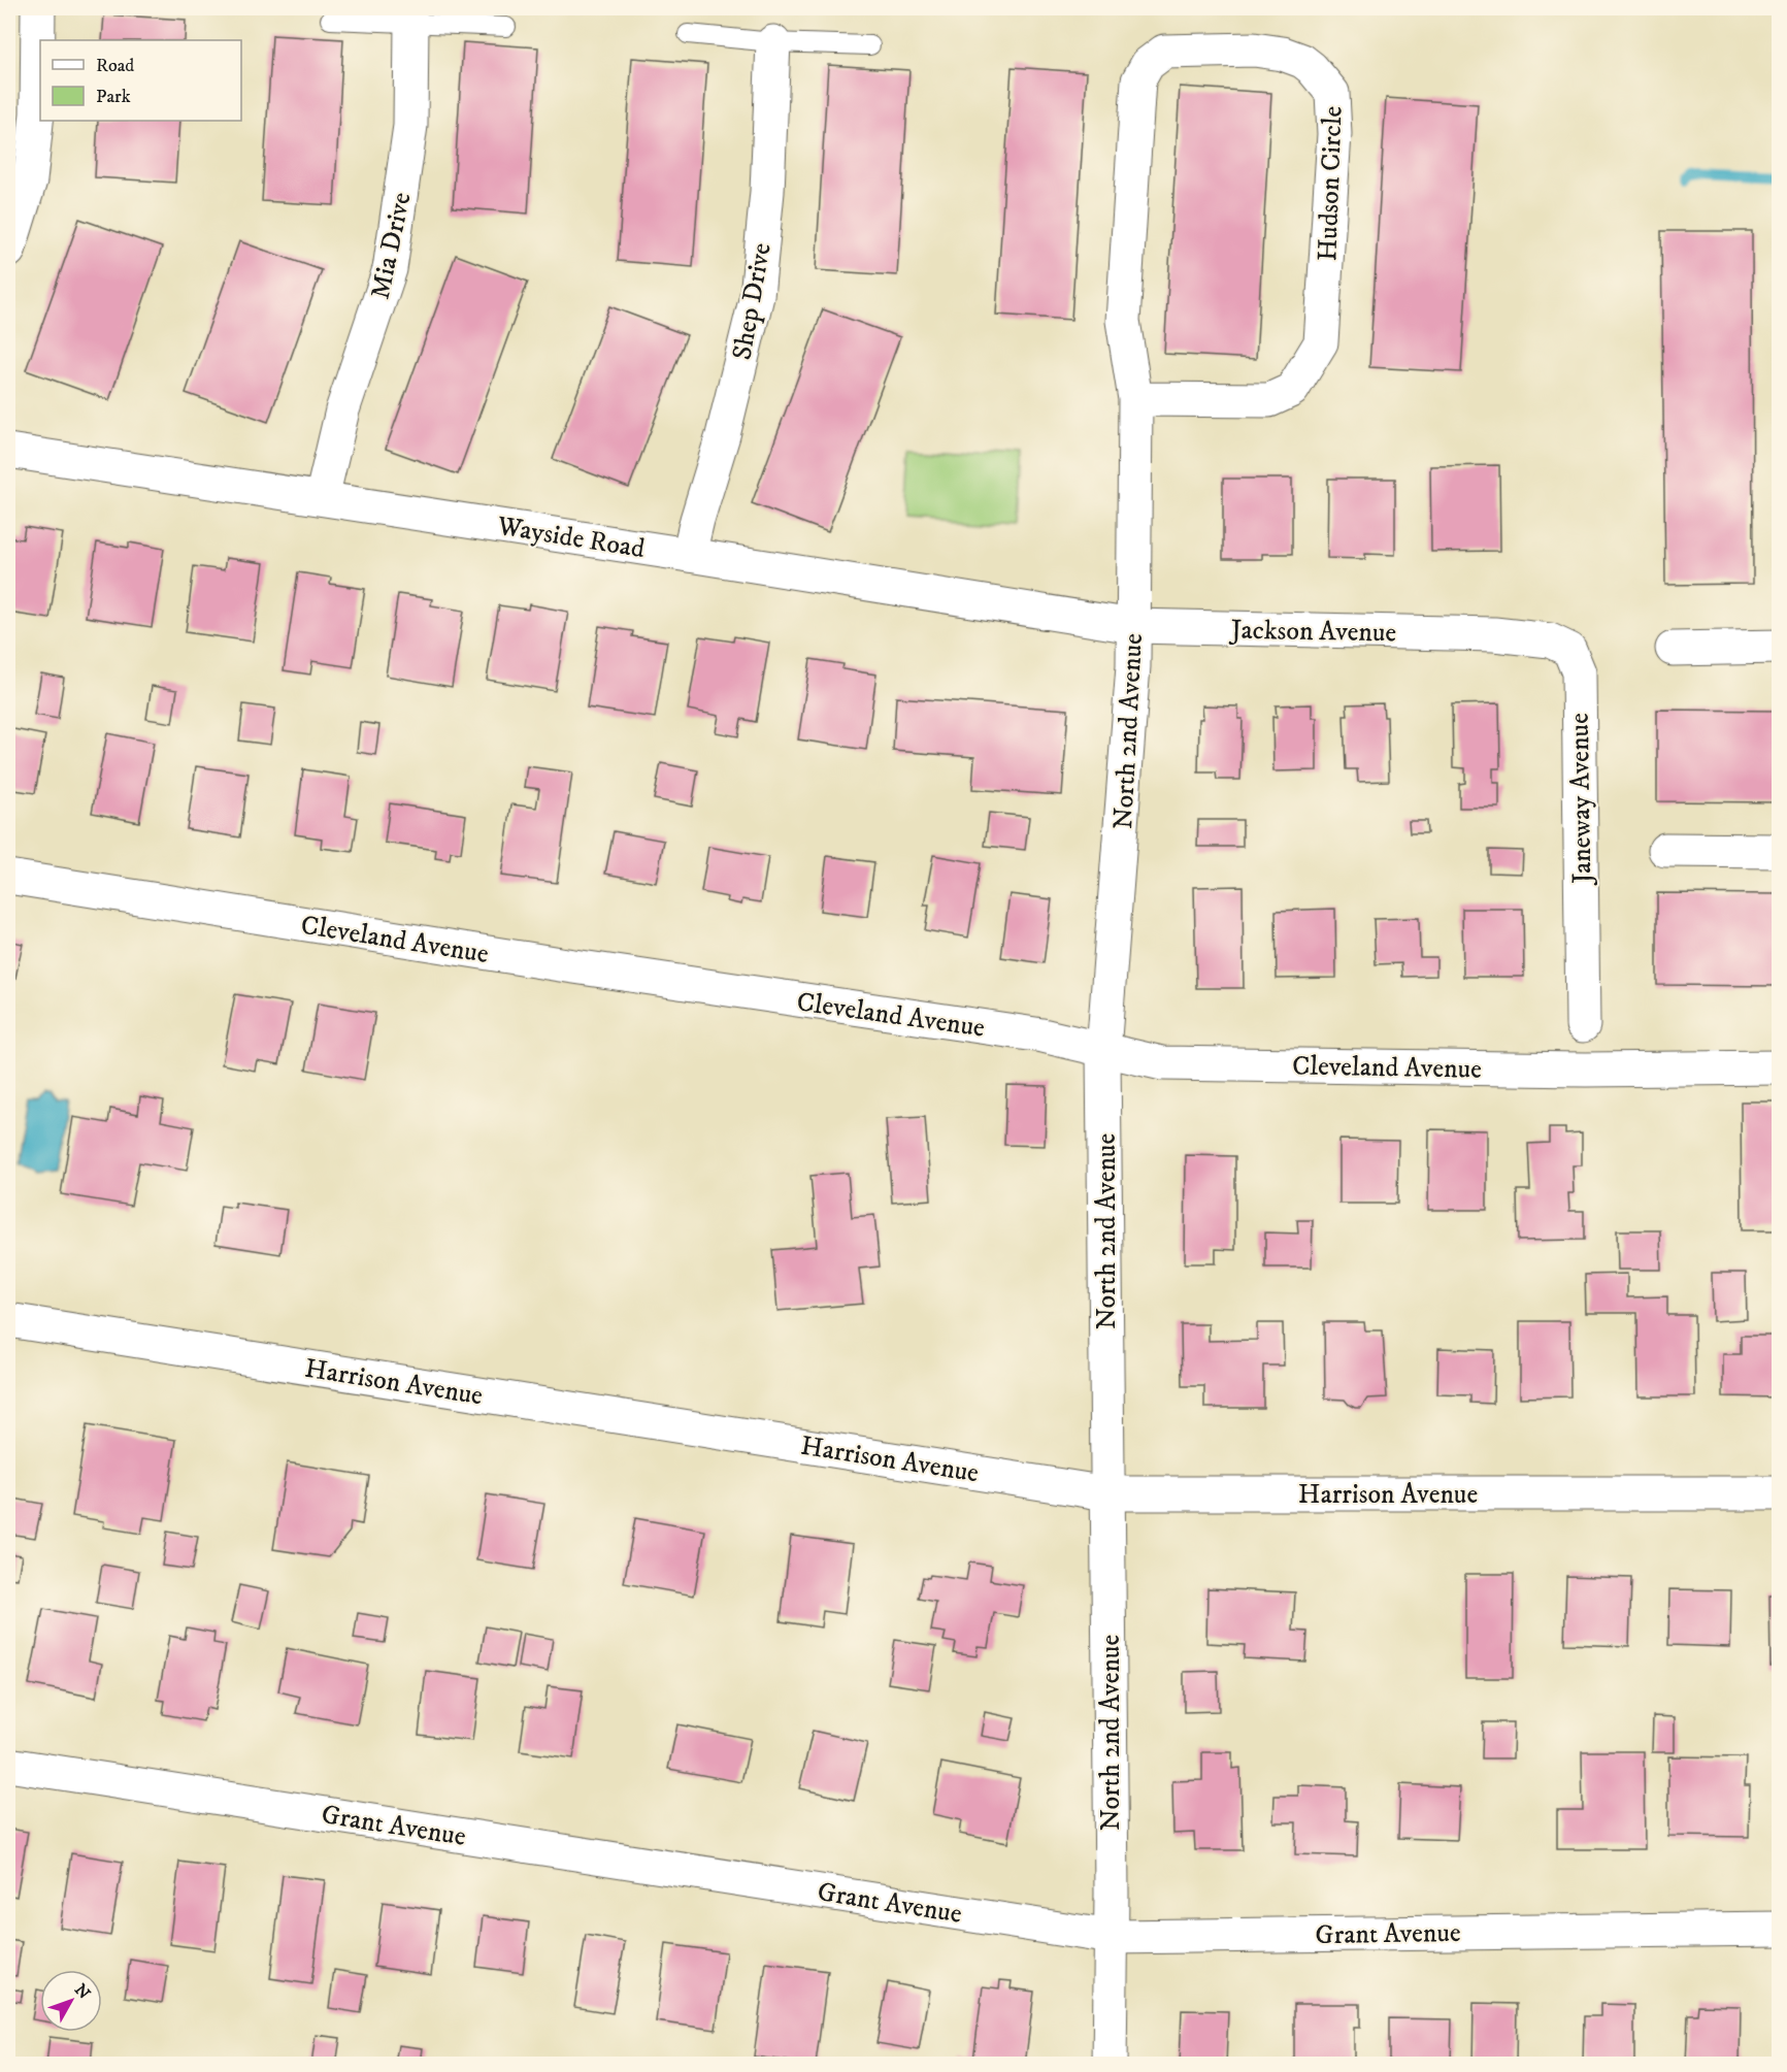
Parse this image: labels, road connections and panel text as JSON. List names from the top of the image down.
{
  "streets": {
    "street": [
      "Hudson Circle",
      "Mia Drive",
      "Shep Drive",
      "Wayside Road",
      "Jackson Avenue",
      "North 2nd Avenue",
      "Janeway Avenue",
      "Cleveland Avenue",
      "Harrison Avenue",
      "Grant Avenue"
    ]
  },
  "crossings": [
    ["Hudson Circle", "North 2nd Avenue"],
    ["Mia Drive", "Wayside Road"],
    ["Shep Drive", "Wayside Road"],
    ["Wayside Road", "Jackson Avenue"],
    ["Wayside Road", "North 2nd Avenue"],
    ["Jackson Avenue", "North 2nd Avenue"],
    ["Jackson Avenue", "Janeway Avenue"],
    ["North 2nd Avenue", "Cleveland Avenue"],
    ["North 2nd Avenue", "Harrison Avenue"],
    ["North 2nd Avenue", "Grant Avenue"]
  ],
  "legend": ["Road", "Park"],
  "north": "top right"
}
